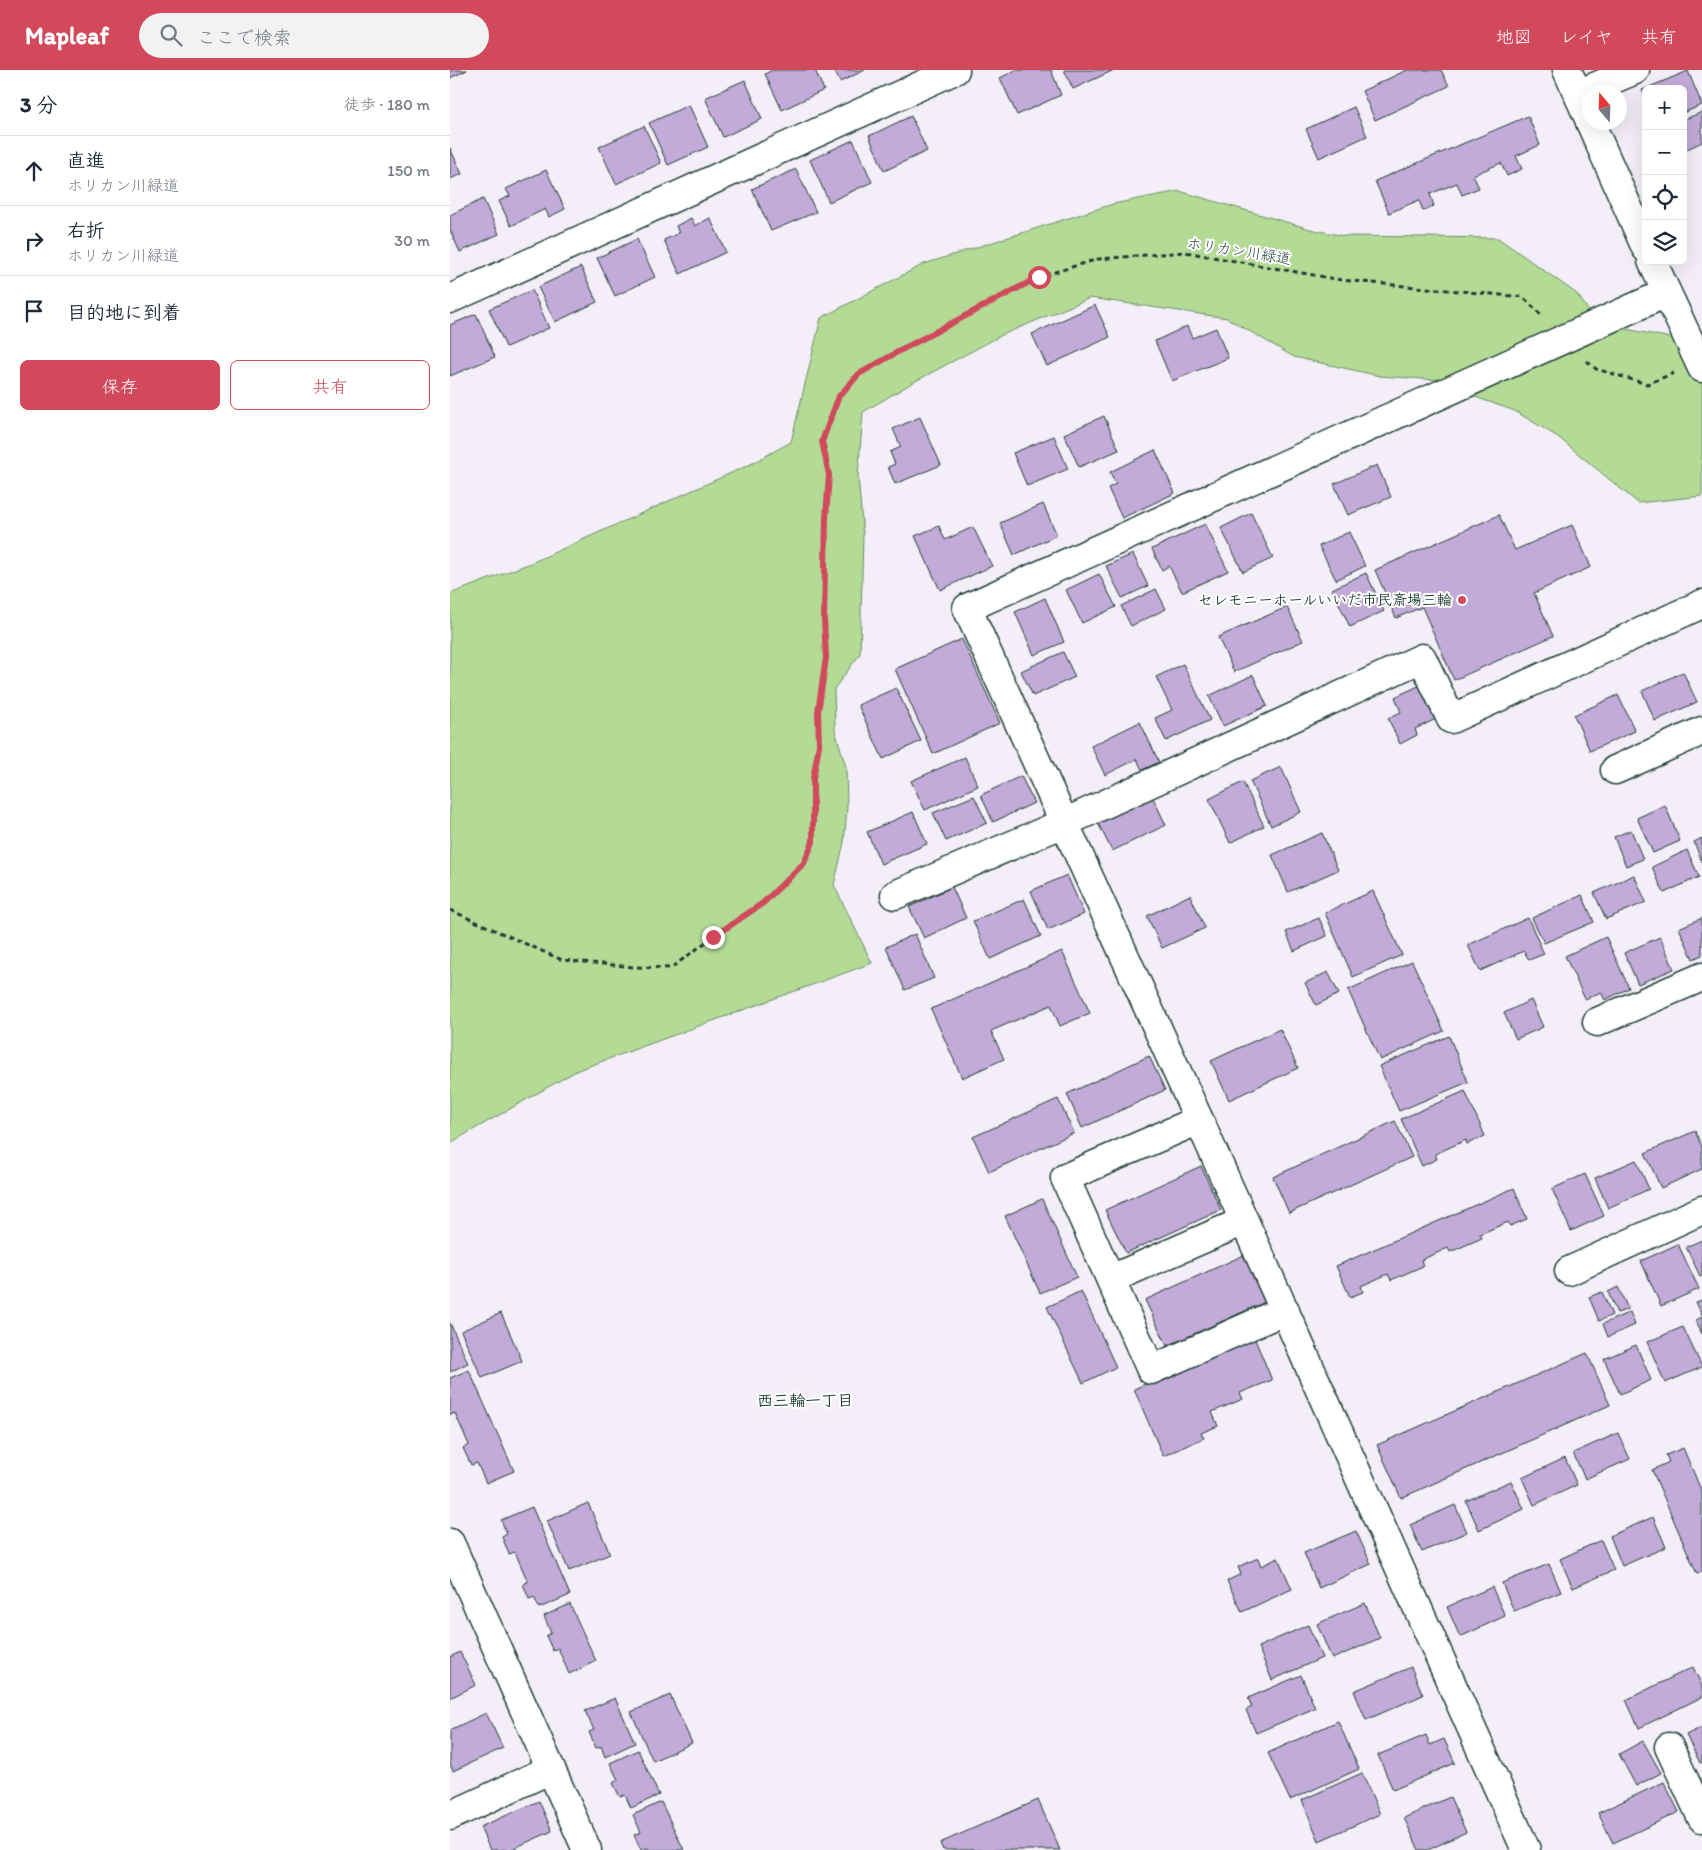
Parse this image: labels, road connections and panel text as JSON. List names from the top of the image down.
{
  "streets": {
    "path": ["ホリカン川緑道"]
  },
  "districts": ["西三輪一丁目"],
  "places": ["セレモニーホールいいだ市民斎場三輪"],
  "north": "top",
  "page": {
    "header": "Mapleaf",
    "search": "ここで検索",
    "nav": ["地図", "レイヤ", "共有"],
    "heading": ["3 分", "徒歩 · 180 m"],
    "map_buttons": ["+", "−"],
    "list": [
      ["直進", "ホリカン川緑道", "150 m"],
      ["右折", "ホリカン川緑道", "30 m"],
      "目的地に到着"
    ],
    "buttons": ["保存", "共有"]
  }
}
